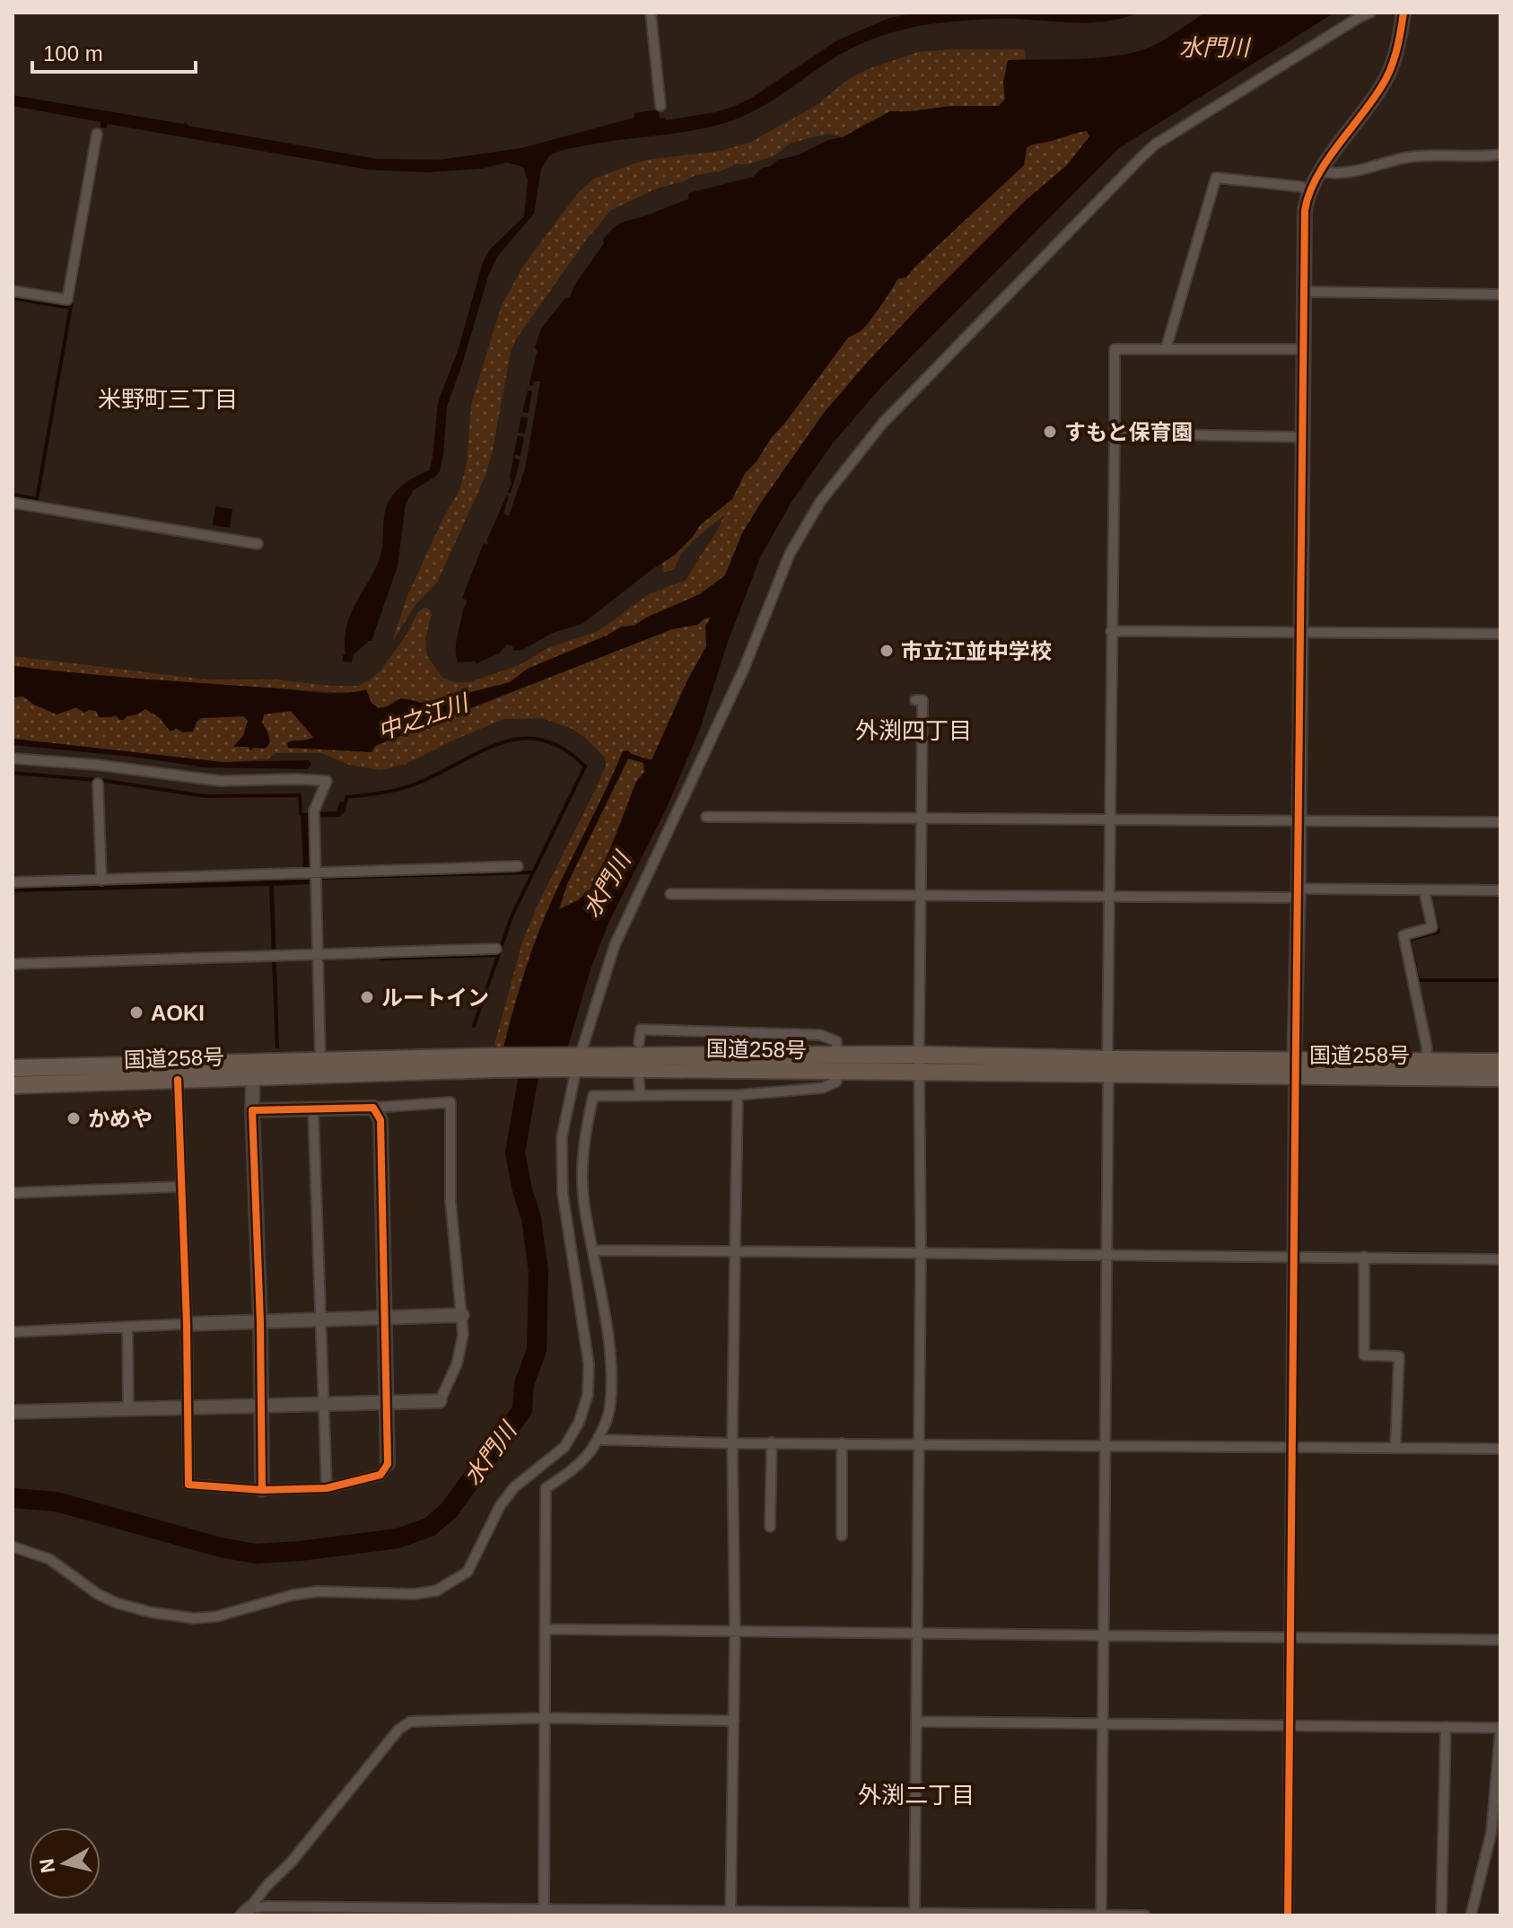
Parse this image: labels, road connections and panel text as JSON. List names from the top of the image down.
{
  "streets": {
    "highway": ["国道258号"]
  },
  "districts": ["米野町三丁目", "外渕四丁目", "外渕二丁目"],
  "water": ["水門川", "中之江川"],
  "places": [
    "すもと保育園",
    "市立江並中学校",
    "ルートイン",
    "AOKI",
    "かめや"
  ],
  "scale_bar": "100 m",
  "north": "left"
}
